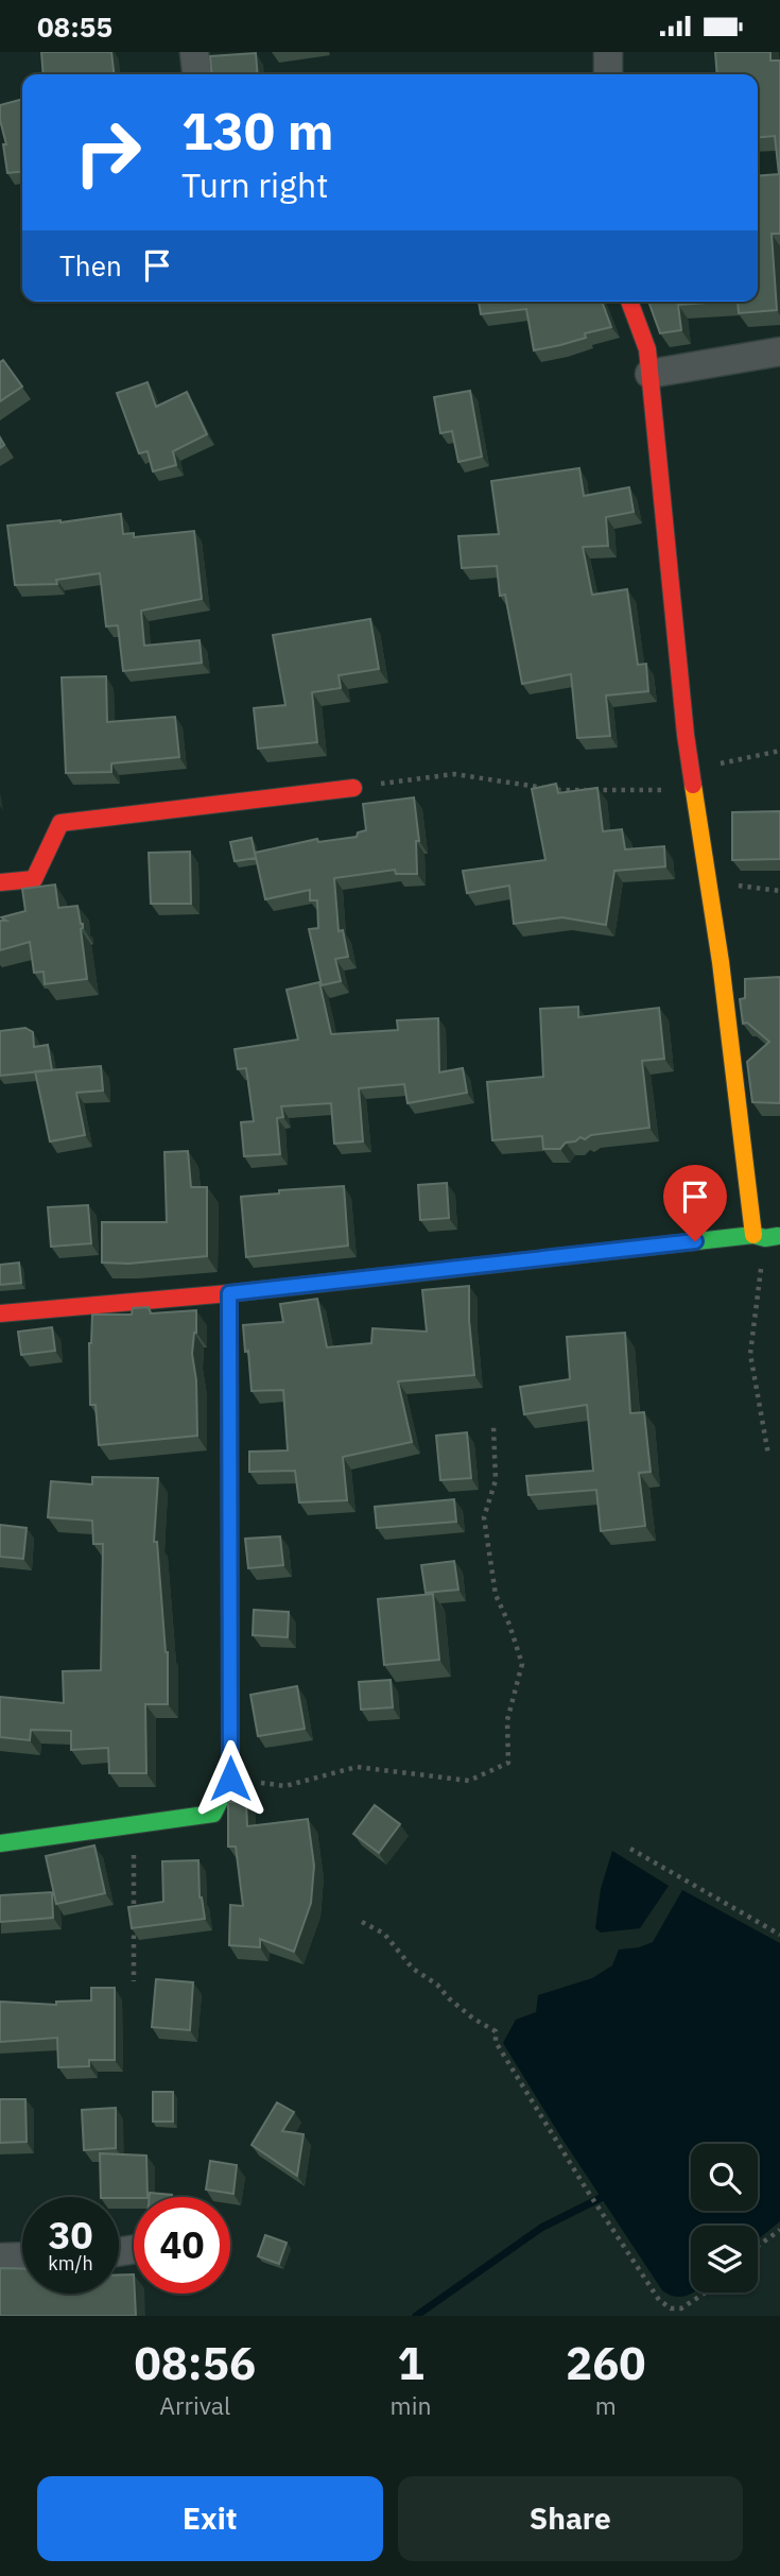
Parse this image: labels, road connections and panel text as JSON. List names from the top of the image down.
{
  "page": {
    "status": "08:55",
    "turn": ["130 m", "Turn right"],
    "then": "Then",
    "speed": "30 km/h",
    "limit": "40",
    "eta": [
      "08:56",
      "Arrival",
      "1",
      "min",
      "260",
      "m"
    ],
    "buttons": ["Exit", "Share"]
  }
}
